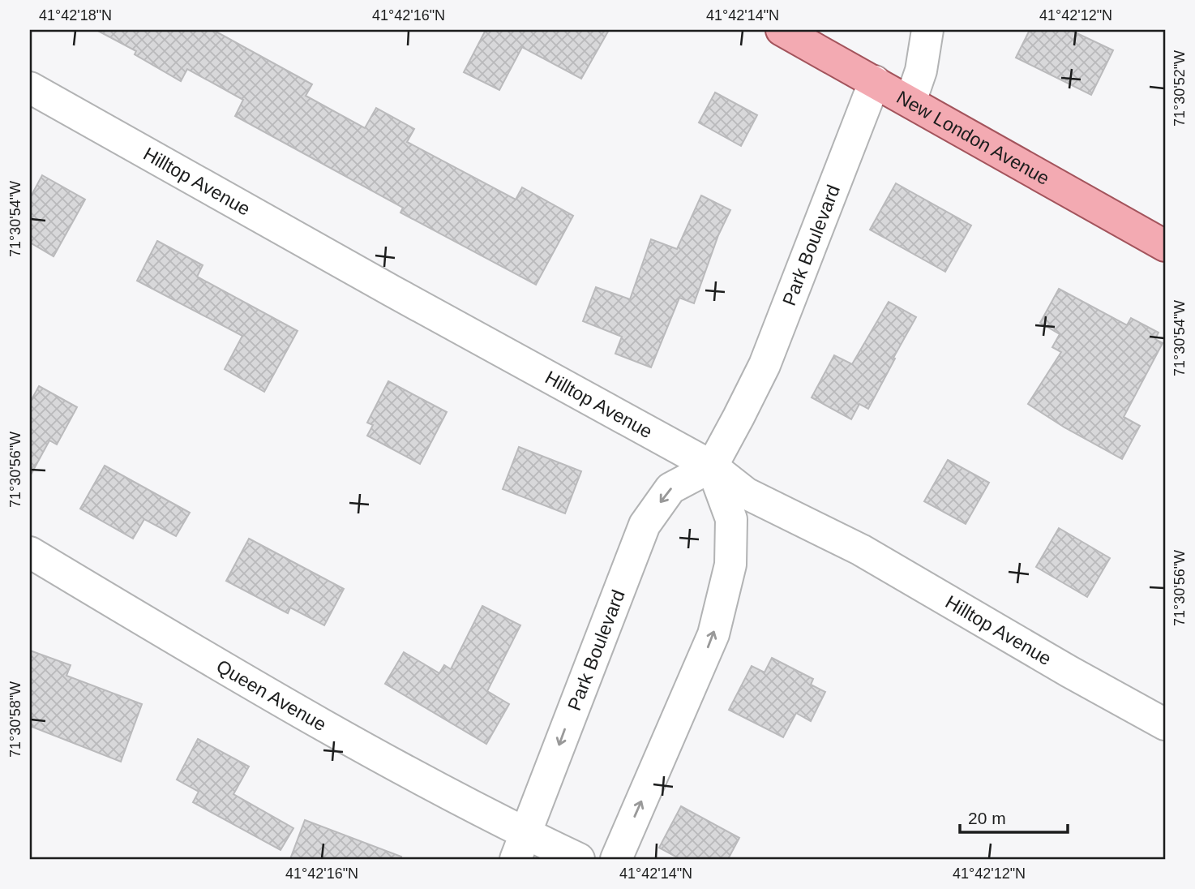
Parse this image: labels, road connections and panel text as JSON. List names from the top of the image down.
{
  "streets": {
    "main road": ["New London Avenue"],
    "street": ["Hilltop Avenue", "Park Boulevard", "Queen Avenue"]
  },
  "crossings": [
    ["New London Avenue", "Park Boulevard"],
    ["Hilltop Avenue", "Park Boulevard"],
    ["Park Boulevard", "Queen Avenue"]
  ],
  "scale_bar": "20 m",
  "coordinates": [
    "41°42'18\"N",
    "41°42'16\"N",
    "41°42'14\"N",
    "41°42'12\"N",
    "71°30'52\"W",
    "71°30'54\"W",
    "71°30'56\"W",
    "71°30'58\"W"
  ]
}
